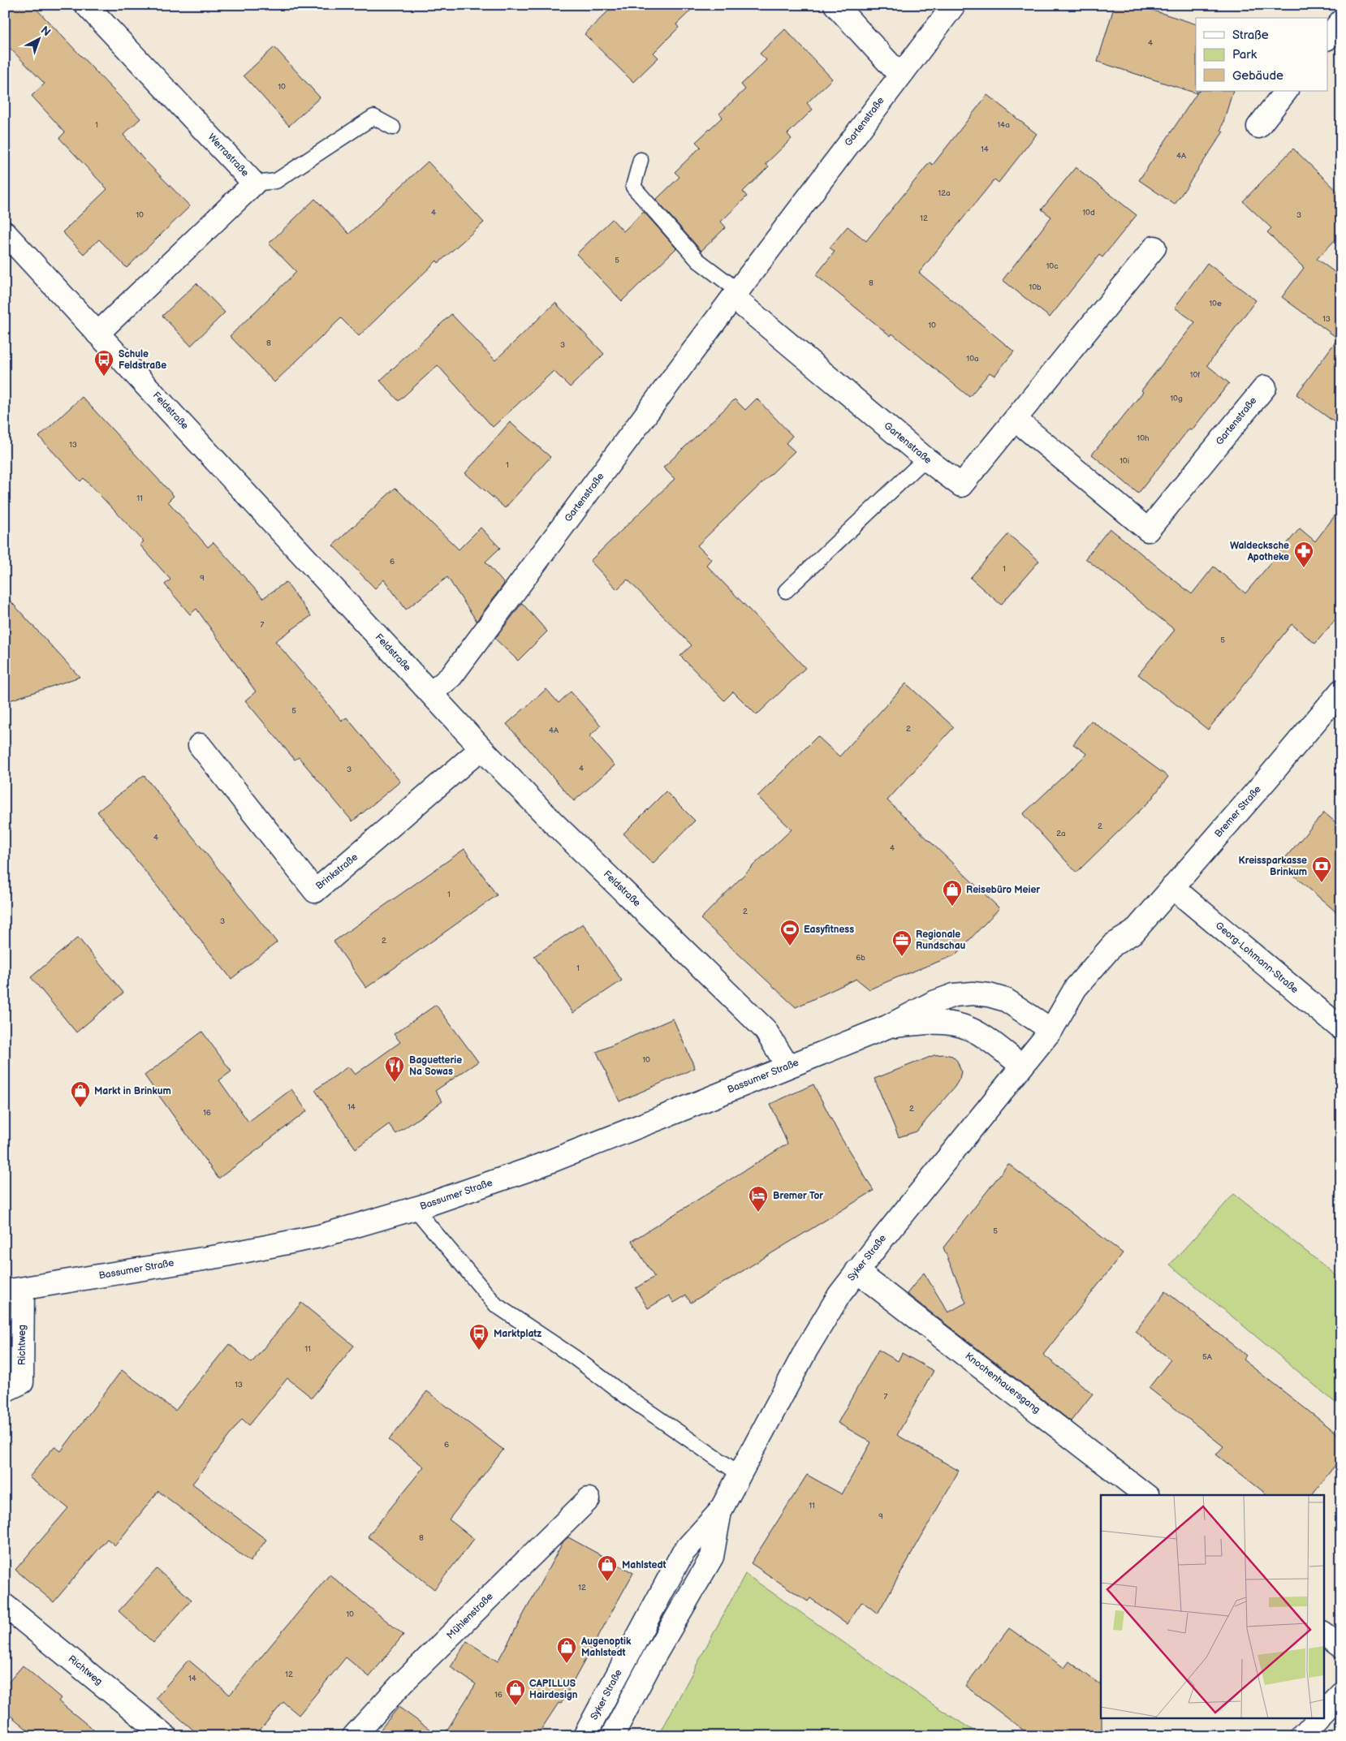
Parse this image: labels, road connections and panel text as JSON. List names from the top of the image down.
{
  "streets": {
    "street": [
      "Gartenstraße",
      "Werrastraße",
      "Feldstraße",
      "Bremer Straße",
      "Brinkstraße",
      "Georg-Lohmann-Straße",
      "Bassumer Straße",
      "Syker Straße",
      "Richtweg",
      "Knochenhauersgang",
      "Mühlenstraße"
    ]
  },
  "crossings": [
    ["Gartenstraße", "Feldstraße"],
    ["Werrastraße", "Feldstraße"],
    ["Feldstraße", "Brinkstraße"],
    ["Feldstraße", "Bassumer Straße"],
    ["Bremer Straße", "Georg-Lohmann-Straße"],
    ["Bremer Straße", "Bassumer Straße"],
    ["Bremer Straße", "Syker Straße"],
    ["Bassumer Straße", "Syker Straße"],
    ["Bassumer Straße", "Richtweg"],
    ["Syker Straße", "Knochenhauersgang"]
  ],
  "places": {
    "bus stop": ["Schule Feldstraße", "Marktplatz"],
    "pharmacy": ["Waldecksche Apotheke"],
    "bank": ["Kreissparkasse Brinkum"],
    "shop": [
      "Reisebüro Meier",
      "Markt in Brinkum",
      "Mahlstedt",
      "Augenoptik Mahlstedt",
      "CAPILLUS Hairdesign"
    ],
    "sports": ["Easyfitness"],
    "office": ["Regionale Rundschau"],
    "restaurant": ["Baguetterie Na Sowas"],
    "hotel": ["Bremer Tor"]
  },
  "house_numbers": [
    "4",
    "10",
    "1",
    "14a",
    "14",
    "4A",
    "12a",
    "4",
    "10d",
    "10",
    "3",
    "12",
    "5",
    "10c",
    "8",
    "10b",
    "10e",
    "13",
    "10",
    "8",
    "3",
    "10a",
    "10f",
    "10g",
    "10h",
    "13",
    "10i",
    "1",
    "11",
    "6",
    "1",
    "9",
    "7",
    "5",
    "5",
    "2",
    "4A",
    "4",
    "3",
    "2",
    "2a",
    "4",
    "4",
    "1",
    "2",
    "3",
    "2",
    "6b",
    "1",
    "10",
    "14",
    "2",
    "16",
    "5",
    "11",
    "5A",
    "13",
    "7",
    "6",
    "11",
    "9",
    "8",
    "12",
    "10",
    "12",
    "14",
    "16"
  ],
  "legend": ["Straße", "Park", "Gebäude"],
  "north": "top right"
}
